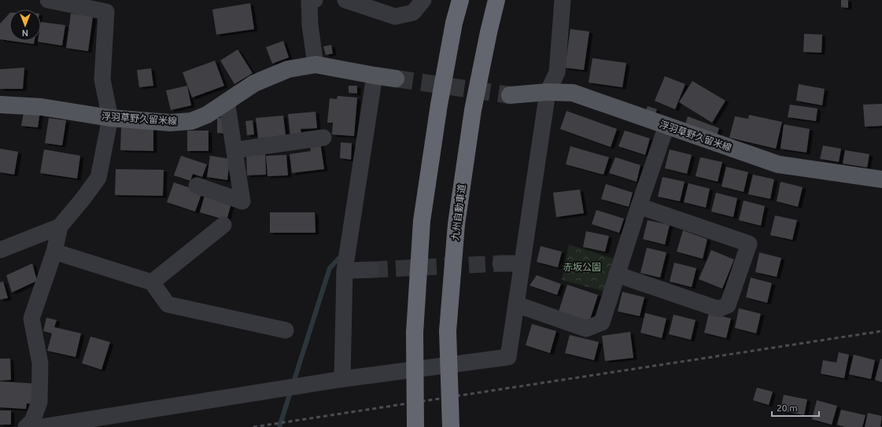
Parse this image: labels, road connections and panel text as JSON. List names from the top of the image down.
{
  "streets": {
    "highway": ["九州自動車道"],
    "main road": ["浮羽草野久留米線"]
  },
  "parks": ["赤坂公園"],
  "scale_bar": "20 m",
  "north": "bottom"
}
